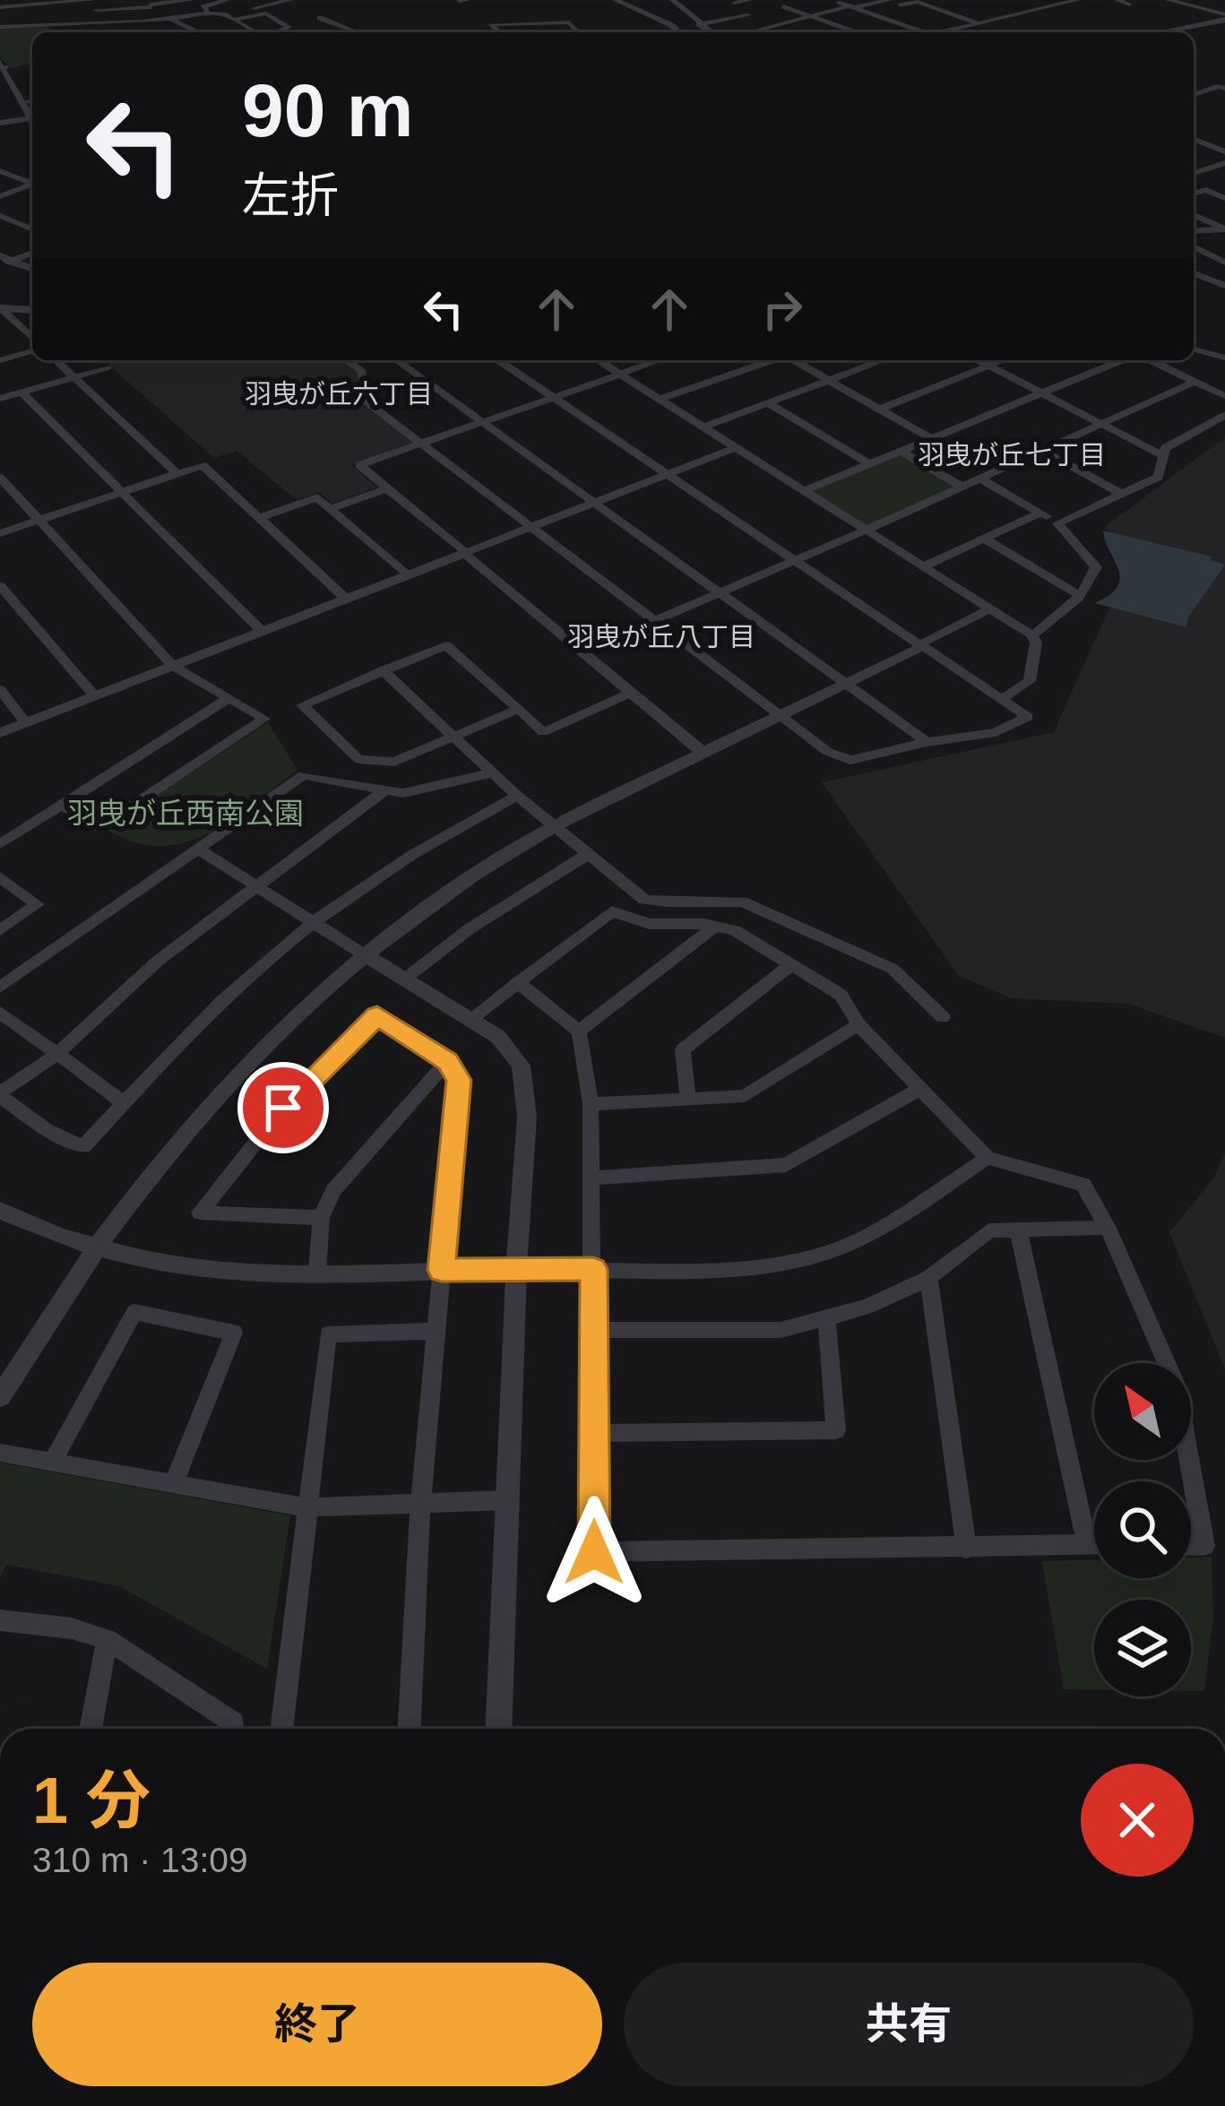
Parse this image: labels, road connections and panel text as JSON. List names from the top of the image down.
{
  "districts": ["羽曳が丘六丁目", "羽曳が丘七丁目", "羽曳が丘八丁目"],
  "parks": ["羽曳が丘西南公園"],
  "north": "top left",
  "page": {
    "turn": ["90 m", "左折"],
    "heading": ["1 分", "310 m · 13:09"],
    "buttons": ["終了", "共有"]
  }
}
